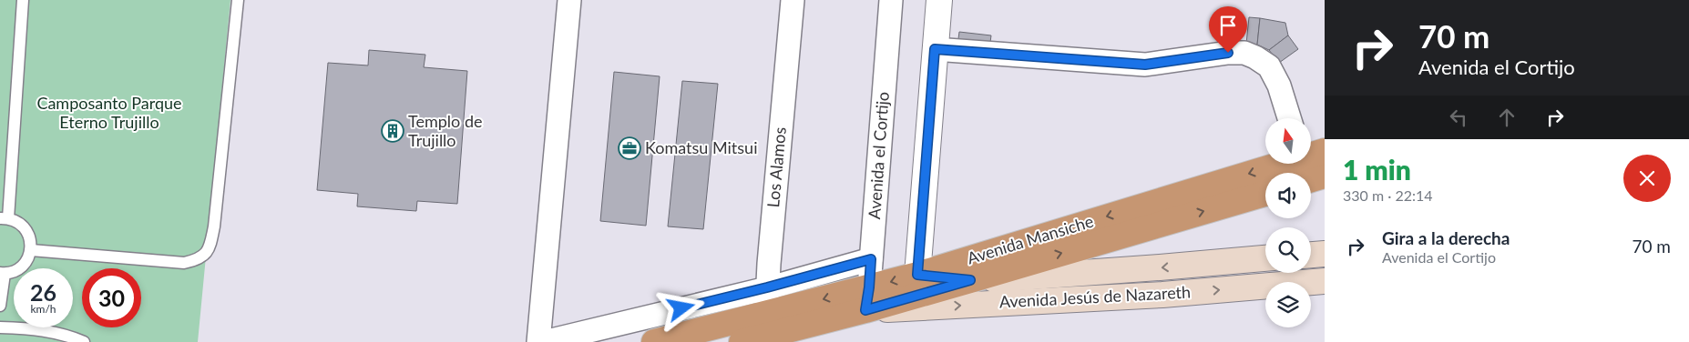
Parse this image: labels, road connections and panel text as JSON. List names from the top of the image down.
{
  "streets": {
    "highway": ["Avenida Mansiche"],
    "main road": ["Avenida Jesús de Nazareth"],
    "street": ["Avenida el Cortijo", "Los Alamos"]
  },
  "crossings": [
    ["Avenida el Cortijo", "Avenida Mansiche"],
    ["Avenida el Cortijo", "Avenida Jesús de Nazareth"],
    ["Los Alamos", "Avenida Mansiche"],
    ["Avenida Mansiche", "Avenida Jesús de Nazareth"]
  ],
  "parks": ["Camposanto Parque Eterno Trujillo"],
  "places": {
    "building": ["Templo de Trujillo"],
    "office": ["Komatsu Mitsui"]
  },
  "north": "top",
  "page": {
    "turn": ["70 m", "Avenida el Cortijo"],
    "heading": ["1 min", "330 m · 22:14"],
    "list": [
      {
        "name": "Gira a la derecha",
        "note": "Avenida el Cortijo",
        "value": "70 m"
      }
    ],
    "speed": "26 km/h",
    "limit": "30"
  }
}
